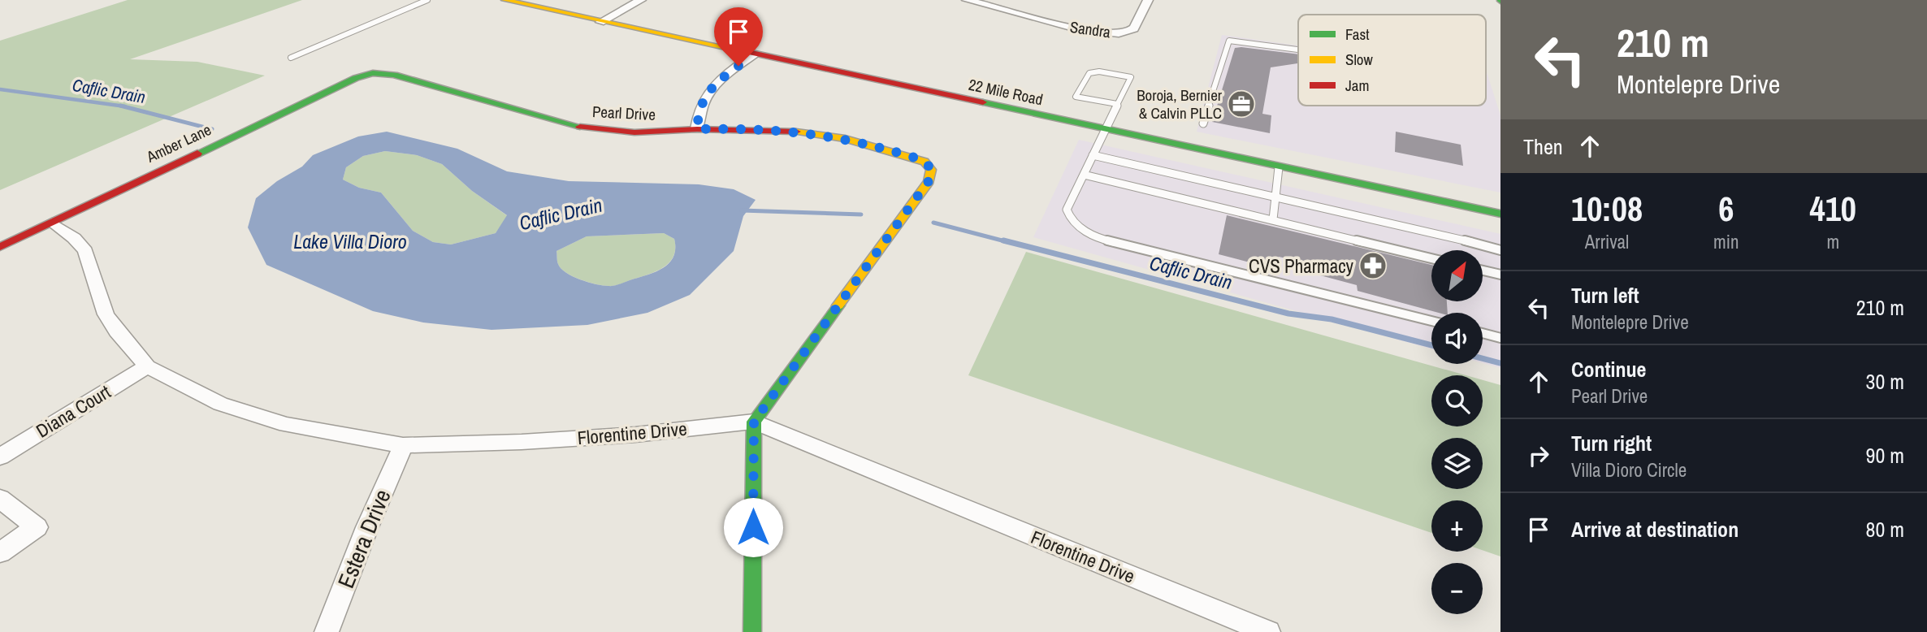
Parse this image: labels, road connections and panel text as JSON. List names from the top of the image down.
{
  "streets": {
    "street": [
      "Sandra",
      "22 Mile Road",
      "Pearl Drive",
      "Amber Lane",
      "Diana Court",
      "Florentine Drive",
      "Estera Drive"
    ]
  },
  "crossings": [
    ["Pearl Drive", "Amber Lane"],
    ["Pearl Drive", "Florentine Drive"],
    ["Amber Lane", "Florentine Drive"],
    ["Diana Court", "Florentine Drive"],
    ["Florentine Drive", "Estera Drive"]
  ],
  "water": ["Caflic Drain", "Lake Villa Dioro"],
  "places": {
    "office": ["Boroja, Bernier & Calvin PLLC"],
    "pharmacy": ["CVS Pharmacy"]
  },
  "legend": ["Fast", "Slow", "Jam"],
  "north": "top right",
  "page": {
    "turn": ["210 m", "Montelepre Drive"],
    "then": "Then",
    "eta": [
      "10:08",
      "Arrival",
      "6",
      "min",
      "410",
      "m"
    ],
    "map_buttons": ["+", "−"],
    "list": [
      {
        "name": "Turn left",
        "note": "Montelepre Drive",
        "value": "210 m"
      },
      {
        "name": "Continue",
        "note": "Pearl Drive",
        "value": "30 m"
      },
      {
        "name": "Turn right",
        "note": "Villa Dioro Circle",
        "value": "90 m"
      },
      {
        "name": "Arrive at destination",
        "value": "80 m"
      }
    ]
  }
}
